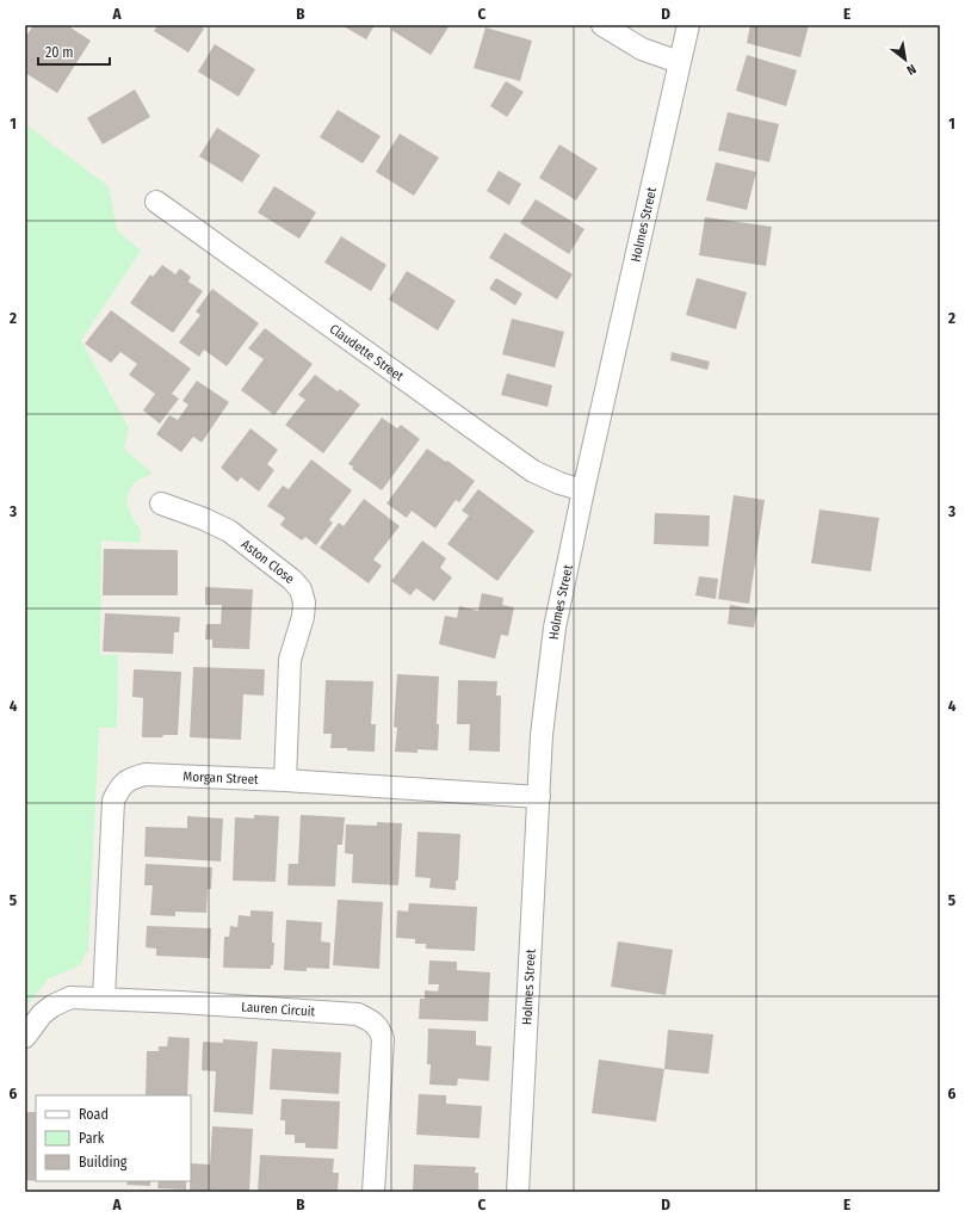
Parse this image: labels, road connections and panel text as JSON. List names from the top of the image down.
{
  "streets": {
    "street": [
      "Holmes Street",
      "Claudette Street",
      "Aston Close",
      "Morgan Street",
      "Lauren Circuit"
    ]
  },
  "crossings": [
    ["Holmes Street", "Claudette Street"],
    ["Holmes Street", "Morgan Street"],
    ["Aston Close", "Morgan Street"],
    ["Morgan Street", "Lauren Circuit"]
  ],
  "legend": ["Road", "Park", "Building"],
  "scale_bar": "20 m",
  "north": "bottom right",
  "grid": {
    "columns": [
      "A",
      "B",
      "C",
      "D",
      "E"
    ],
    "rows": [
      "1",
      "2",
      "3",
      "4",
      "5",
      "6"
    ]
  }
}
